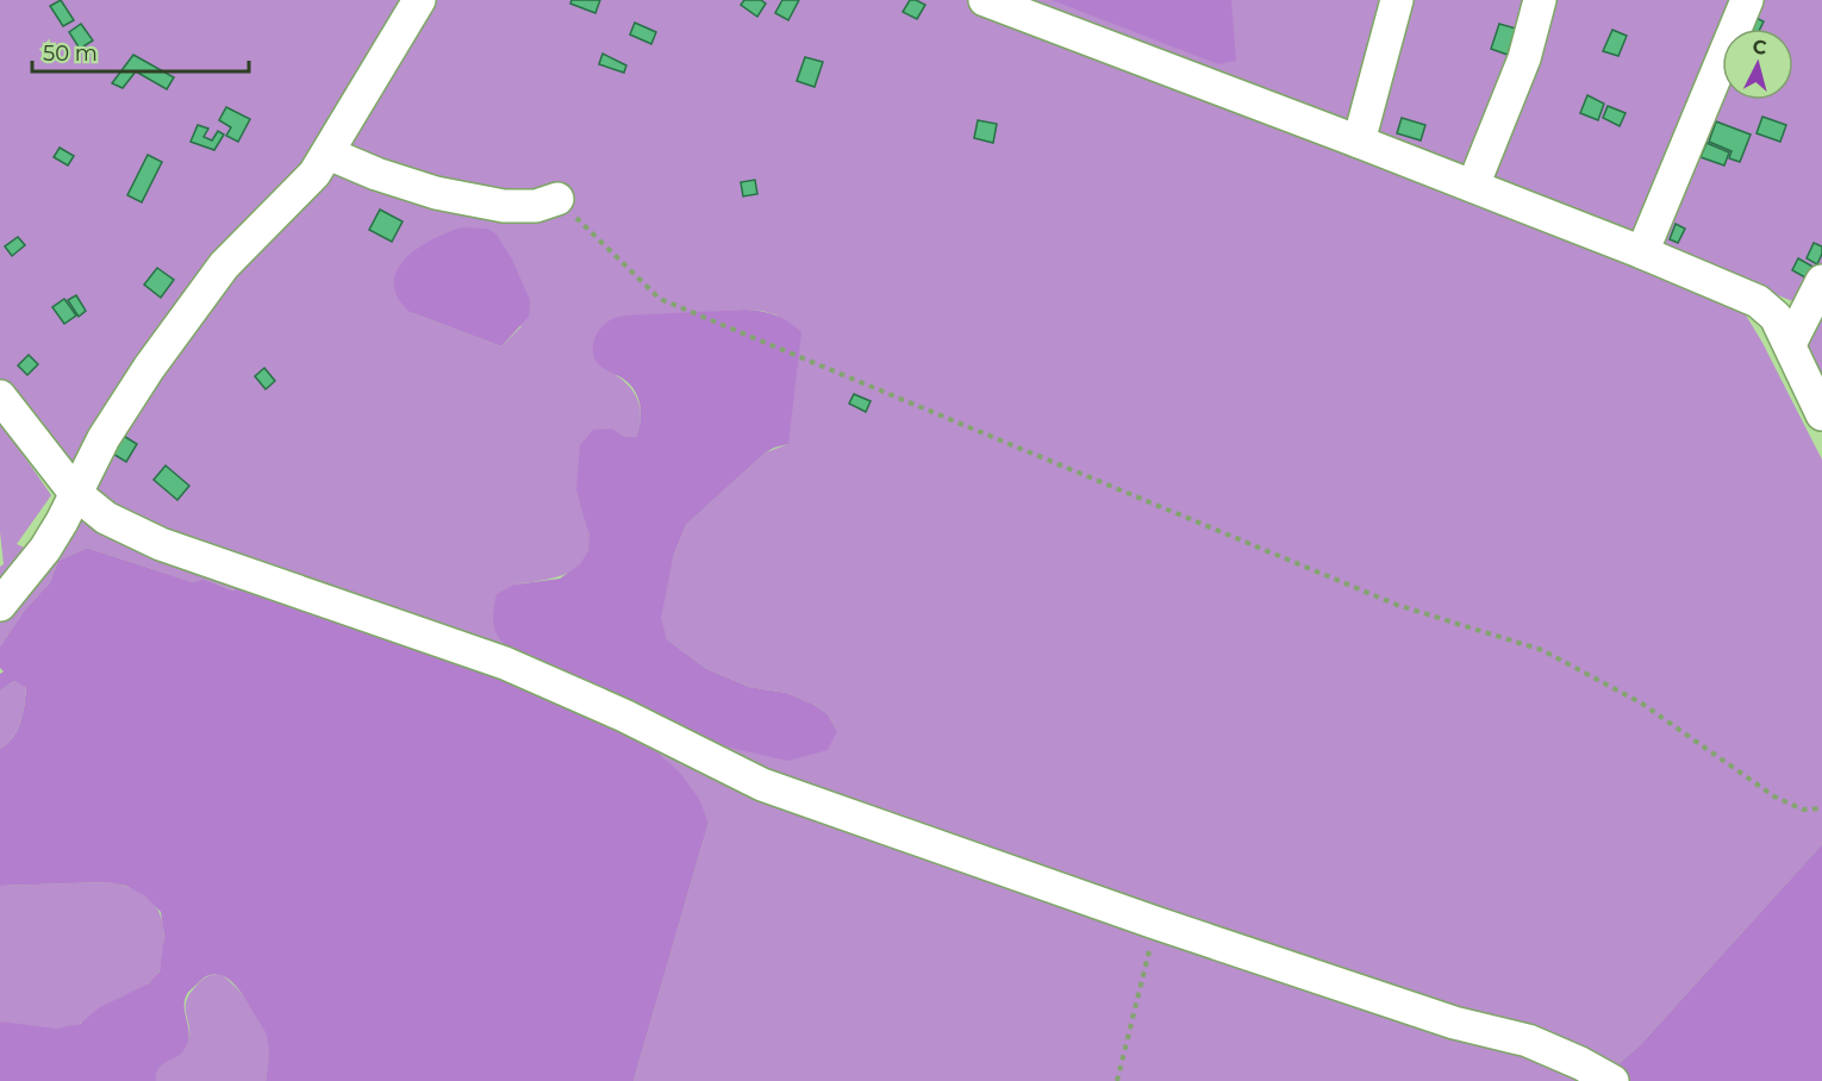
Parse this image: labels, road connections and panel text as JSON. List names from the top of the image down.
{
  "scale_bar": "50 m",
  "north": "top"
}
